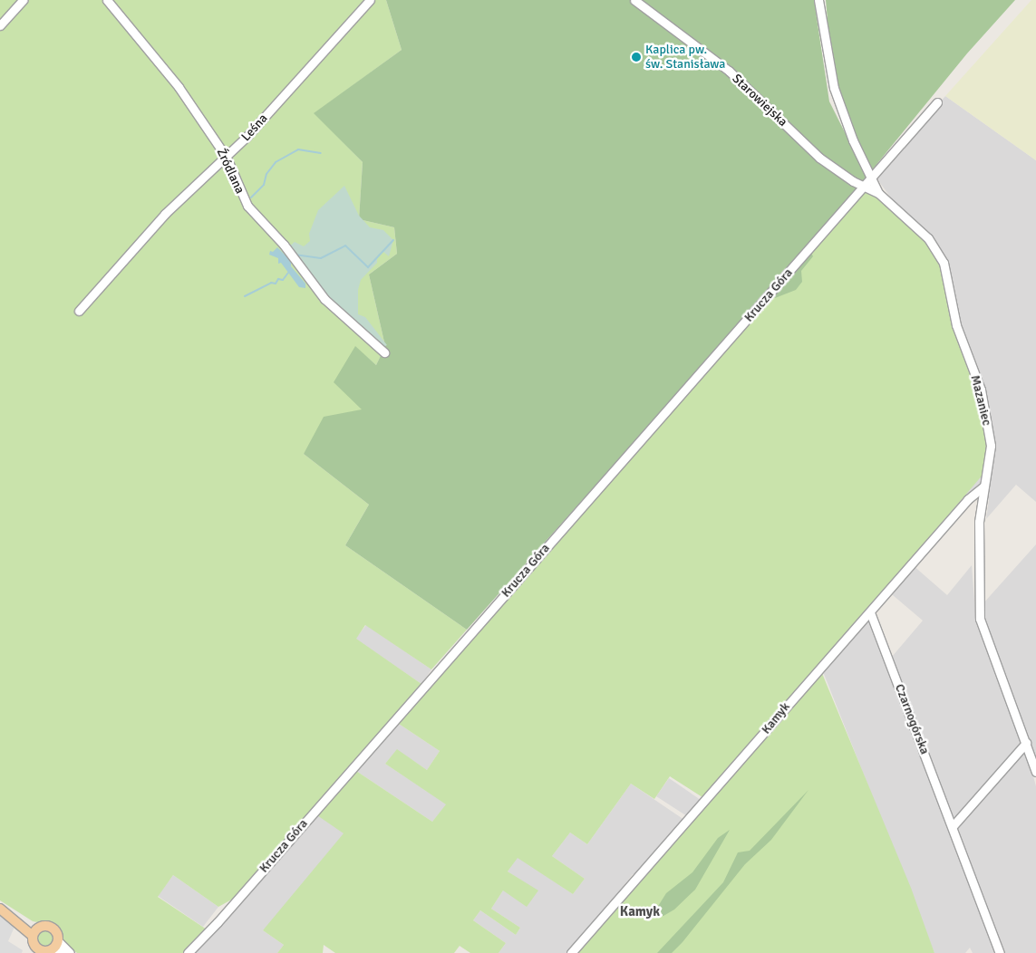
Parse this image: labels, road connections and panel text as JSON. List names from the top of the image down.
{
  "streets": {
    "street": [
      "Starowiejska",
      "Leśna",
      "Źródlana",
      "Krucza Góra",
      "Mazaniec",
      "Kamyk",
      "Czarnogórska"
    ]
  },
  "crossings": [
    ["Starowiejska", "Krucza Góra"],
    ["Starowiejska", "Mazaniec"],
    ["Leśna", "Źródlana"],
    ["Krucza Góra", "Mazaniec"],
    ["Mazaniec", "Kamyk"],
    ["Kamyk", "Czarnogórska"]
  ],
  "districts": ["Kamyk"],
  "places": ["Kaplica pw. św. Stanisława"]
}
